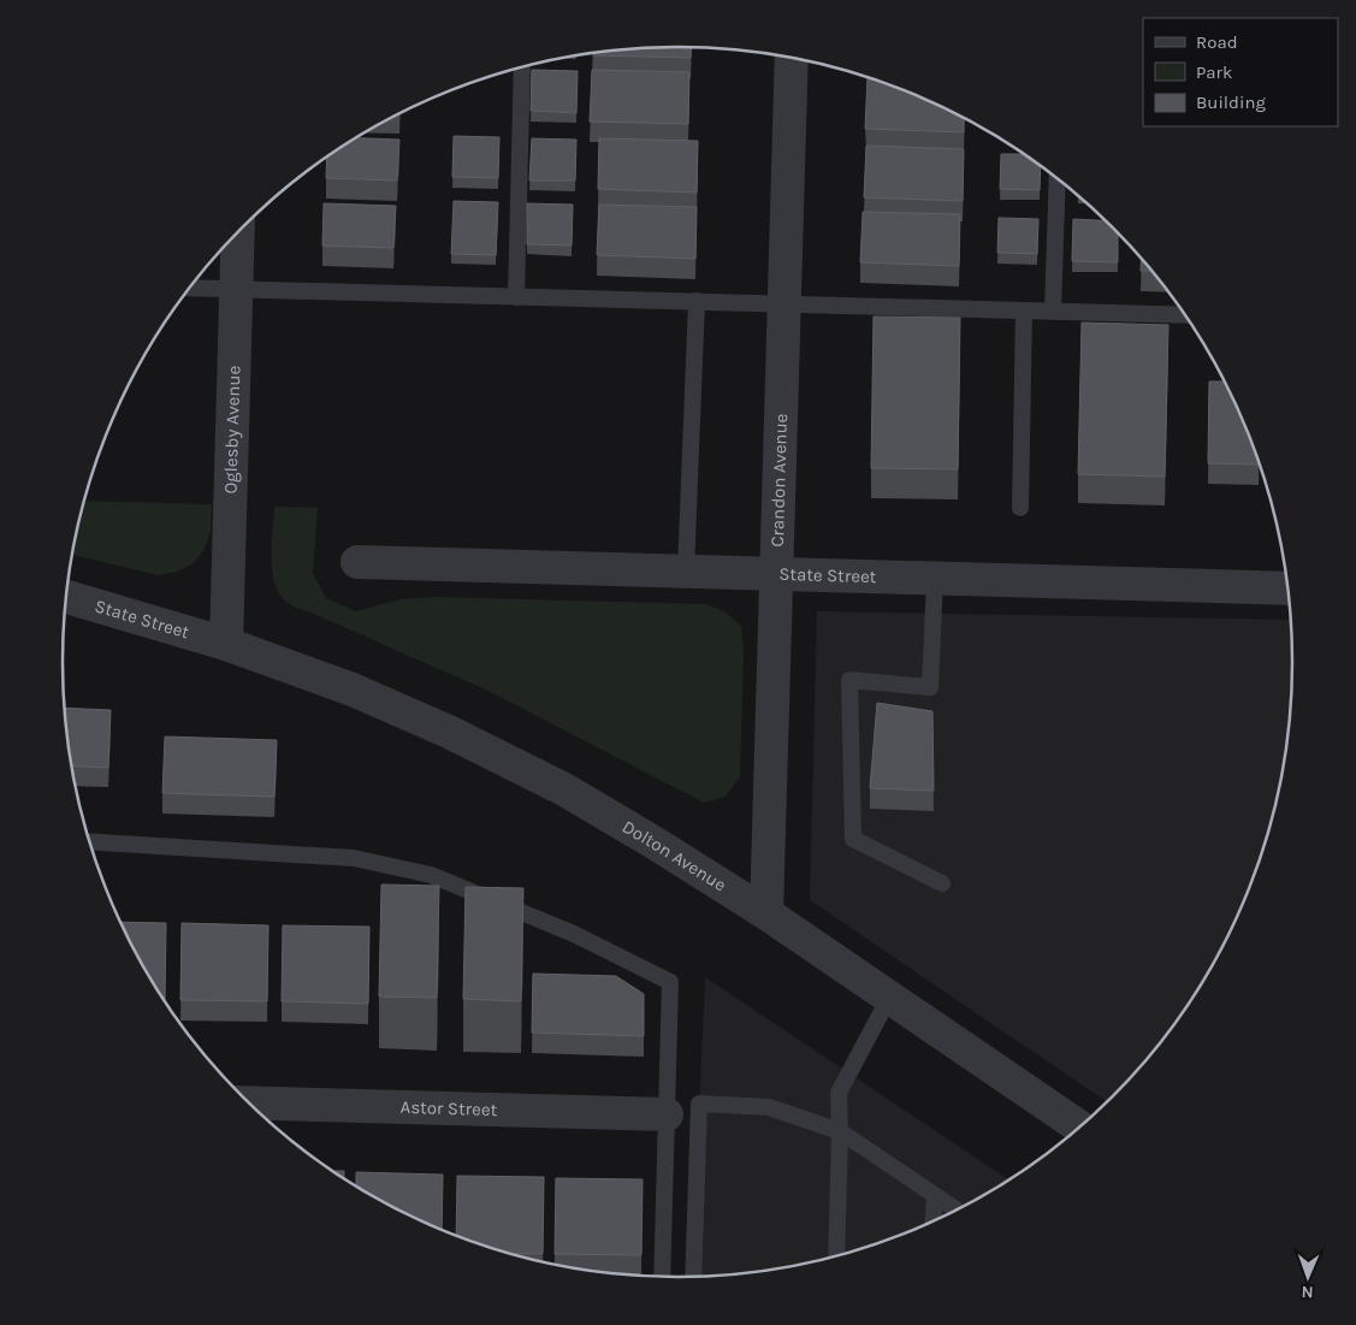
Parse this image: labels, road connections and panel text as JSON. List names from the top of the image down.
{
  "streets": {
    "street": [
      "Oglesby Avenue",
      "Crandon Avenue",
      "State Street",
      "Dolton Avenue",
      "Astor Street"
    ]
  },
  "crossings": [
    ["Oglesby Avenue", "State Street"],
    ["Oglesby Avenue", "Dolton Avenue"],
    ["Crandon Avenue", "State Street"],
    ["Crandon Avenue", "Dolton Avenue"],
    ["State Street", "Dolton Avenue"]
  ],
  "legend": ["Road", "Park", "Building"],
  "north": "bottom"
}
